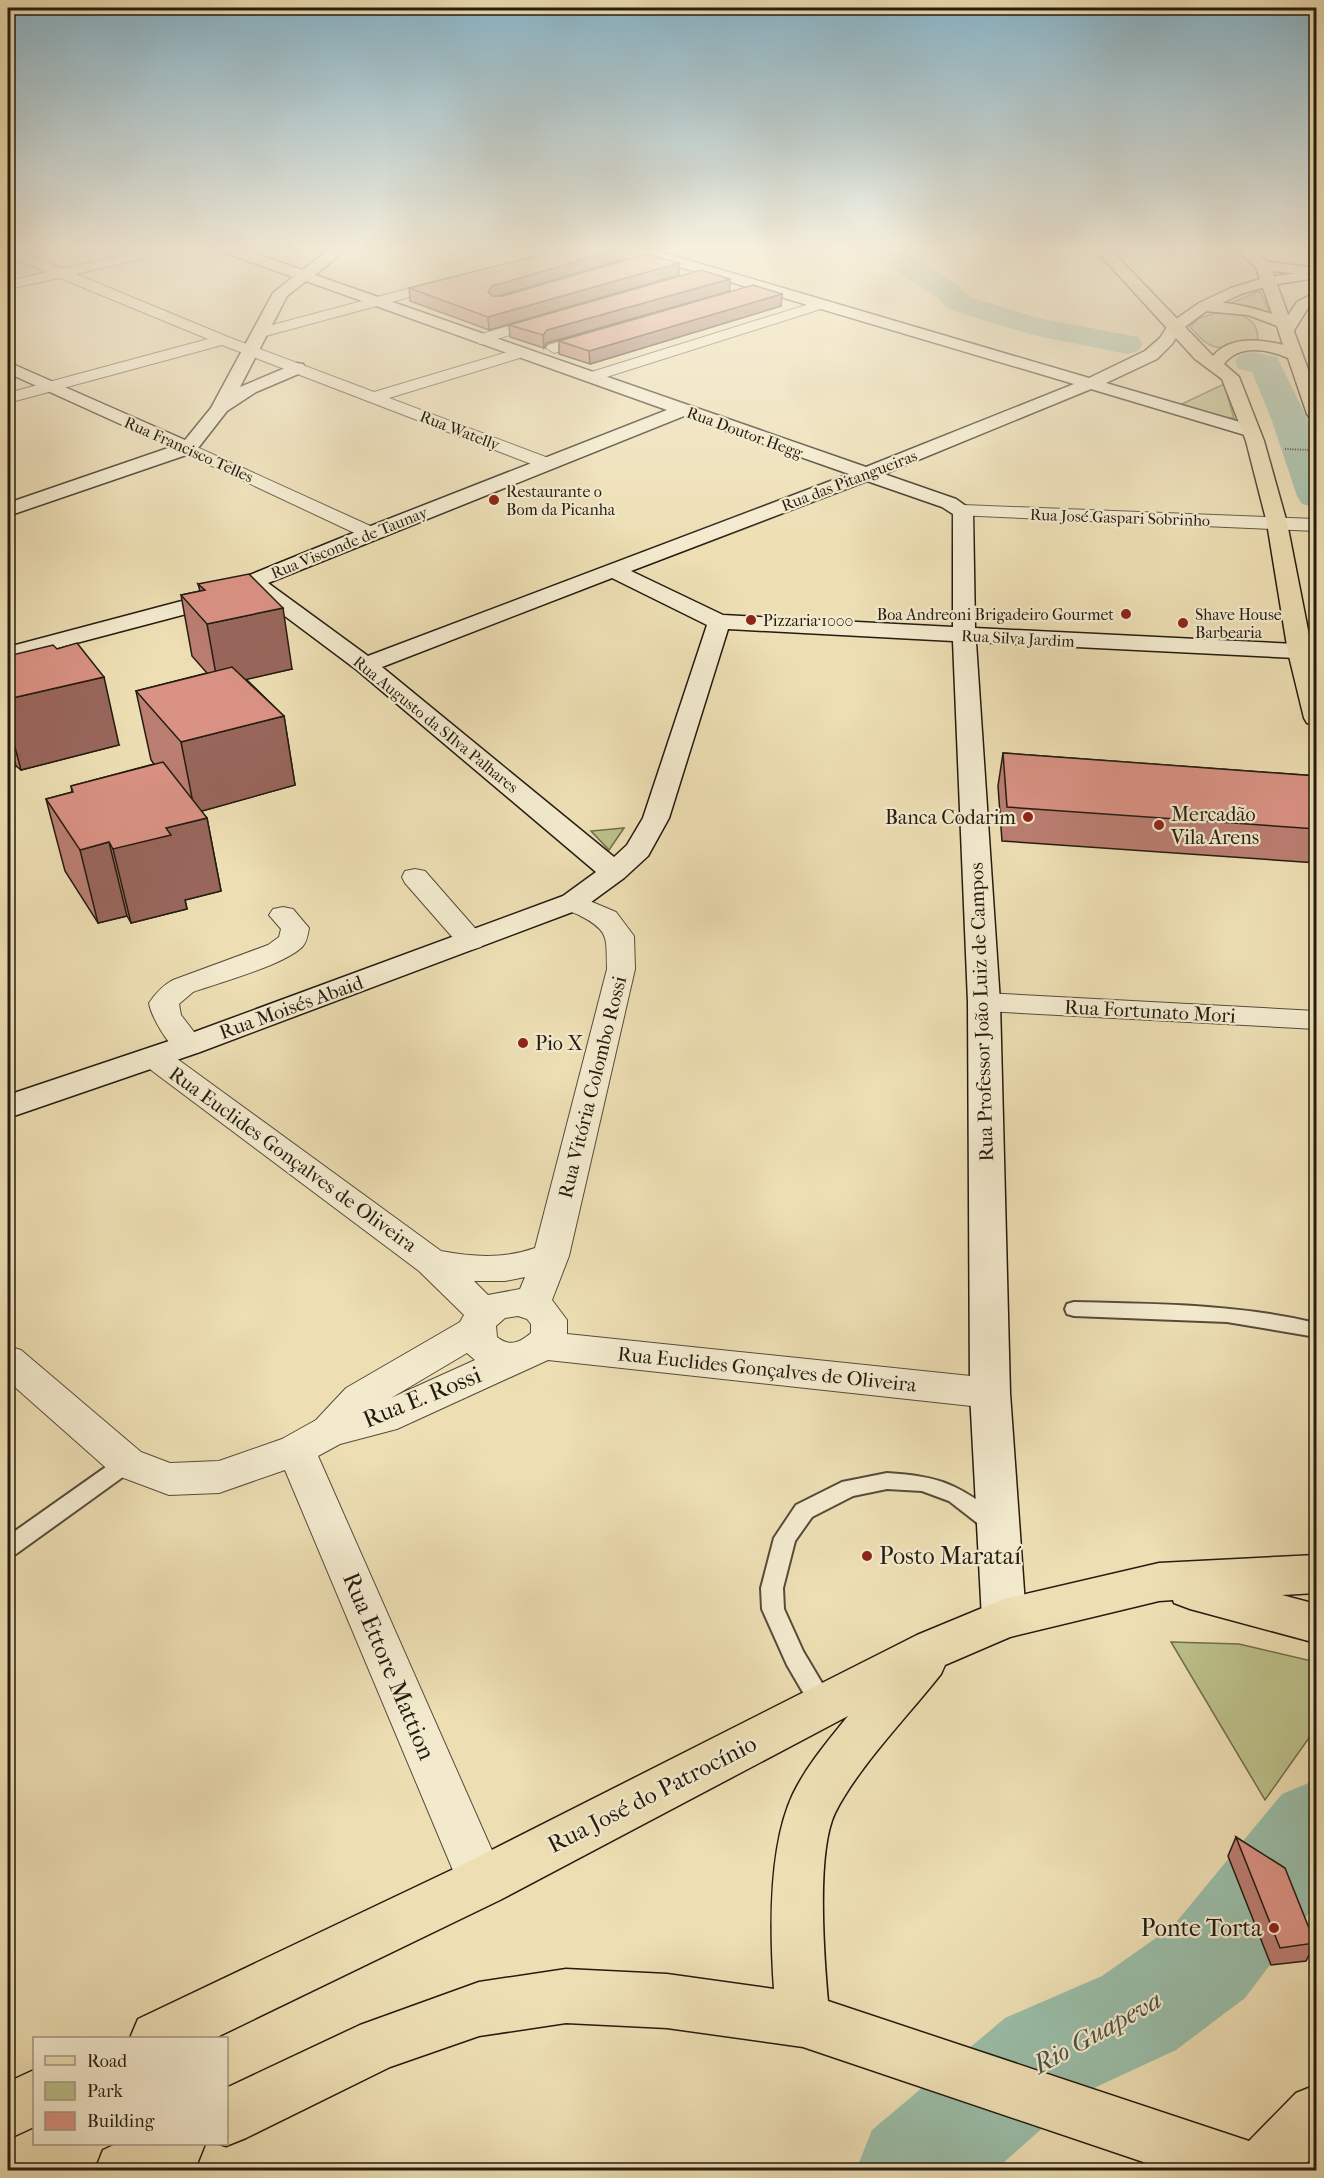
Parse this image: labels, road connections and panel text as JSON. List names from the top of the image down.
{
  "streets": {
    "main road": ["Rua José do Patrocínio"],
    "street": [
      "Rua Watelly",
      "Rua Doutor Hegg",
      "Rua Francisco Telles",
      "Rua das Pitangueiras",
      "Rua José Gaspari Sobrinho",
      "Rua Visconde de Taunay",
      "Rua Silva Jardim",
      "Rua Augusto da SIlva Palhares",
      "Rua Moisés Abaid",
      "Rua Fortunato Mori",
      "Rua Professor João Luiz de Campos",
      "Rua Vitória Colombo Rossi",
      "Rua Euclides Gonçalves de Oliveira",
      "Rua E. Rossi",
      "Rua Ettore Mattion"
    ]
  },
  "crossings": [
    ["Rua Watelly", "Rua Visconde de Taunay"],
    ["Rua Doutor Hegg", "Rua das Pitangueiras"],
    ["Rua Doutor Hegg", "Rua Visconde de Taunay"],
    ["Rua Francisco Telles", "Rua Visconde de Taunay"],
    ["Rua das Pitangueiras", "Rua Augusto da SIlva Palhares"],
    ["Rua José Gaspari Sobrinho", "Rua Professor João Luiz de Campos"],
    ["Rua Visconde de Taunay", "Rua Augusto da SIlva Palhares"],
    ["Rua Silva Jardim", "Rua Professor João Luiz de Campos"],
    ["Rua Moisés Abaid", "Rua Vitória Colombo Rossi"],
    ["Rua Moisés Abaid", "Rua Euclides Gonçalves de Oliveira"],
    ["Rua Fortunato Mori", "Rua Professor João Luiz de Campos"],
    ["Rua Professor João Luiz de Campos", "Rua Euclides Gonçalves de Oliveira"],
    ["Rua Professor João Luiz de Campos", "Rua José do Patrocínio"],
    ["Rua Vitória Colombo Rossi", "Rua Euclides Gonçalves de Oliveira"],
    ["Rua Vitória Colombo Rossi", "Rua E. Rossi"],
    ["Rua Euclides Gonçalves de Oliveira", "Rua E. Rossi"],
    ["Rua E. Rossi", "Rua Ettore Mattion"],
    ["Rua Ettore Mattion", "Rua José do Patrocínio"]
  ],
  "water": ["Rio Guapeva"],
  "places": [
    "Restaurante o Bom da Picanha",
    "Boa Andreoni Brigadeiro Gourmet",
    "Pizzaria 1000",
    "Shave House Barbearia",
    "Banca Codarim",
    "Mercadão Vila Arens",
    "Pio X",
    "Posto Marataí",
    "Ponte Torta"
  ],
  "legend": ["Road", "Park", "Building"]
}
